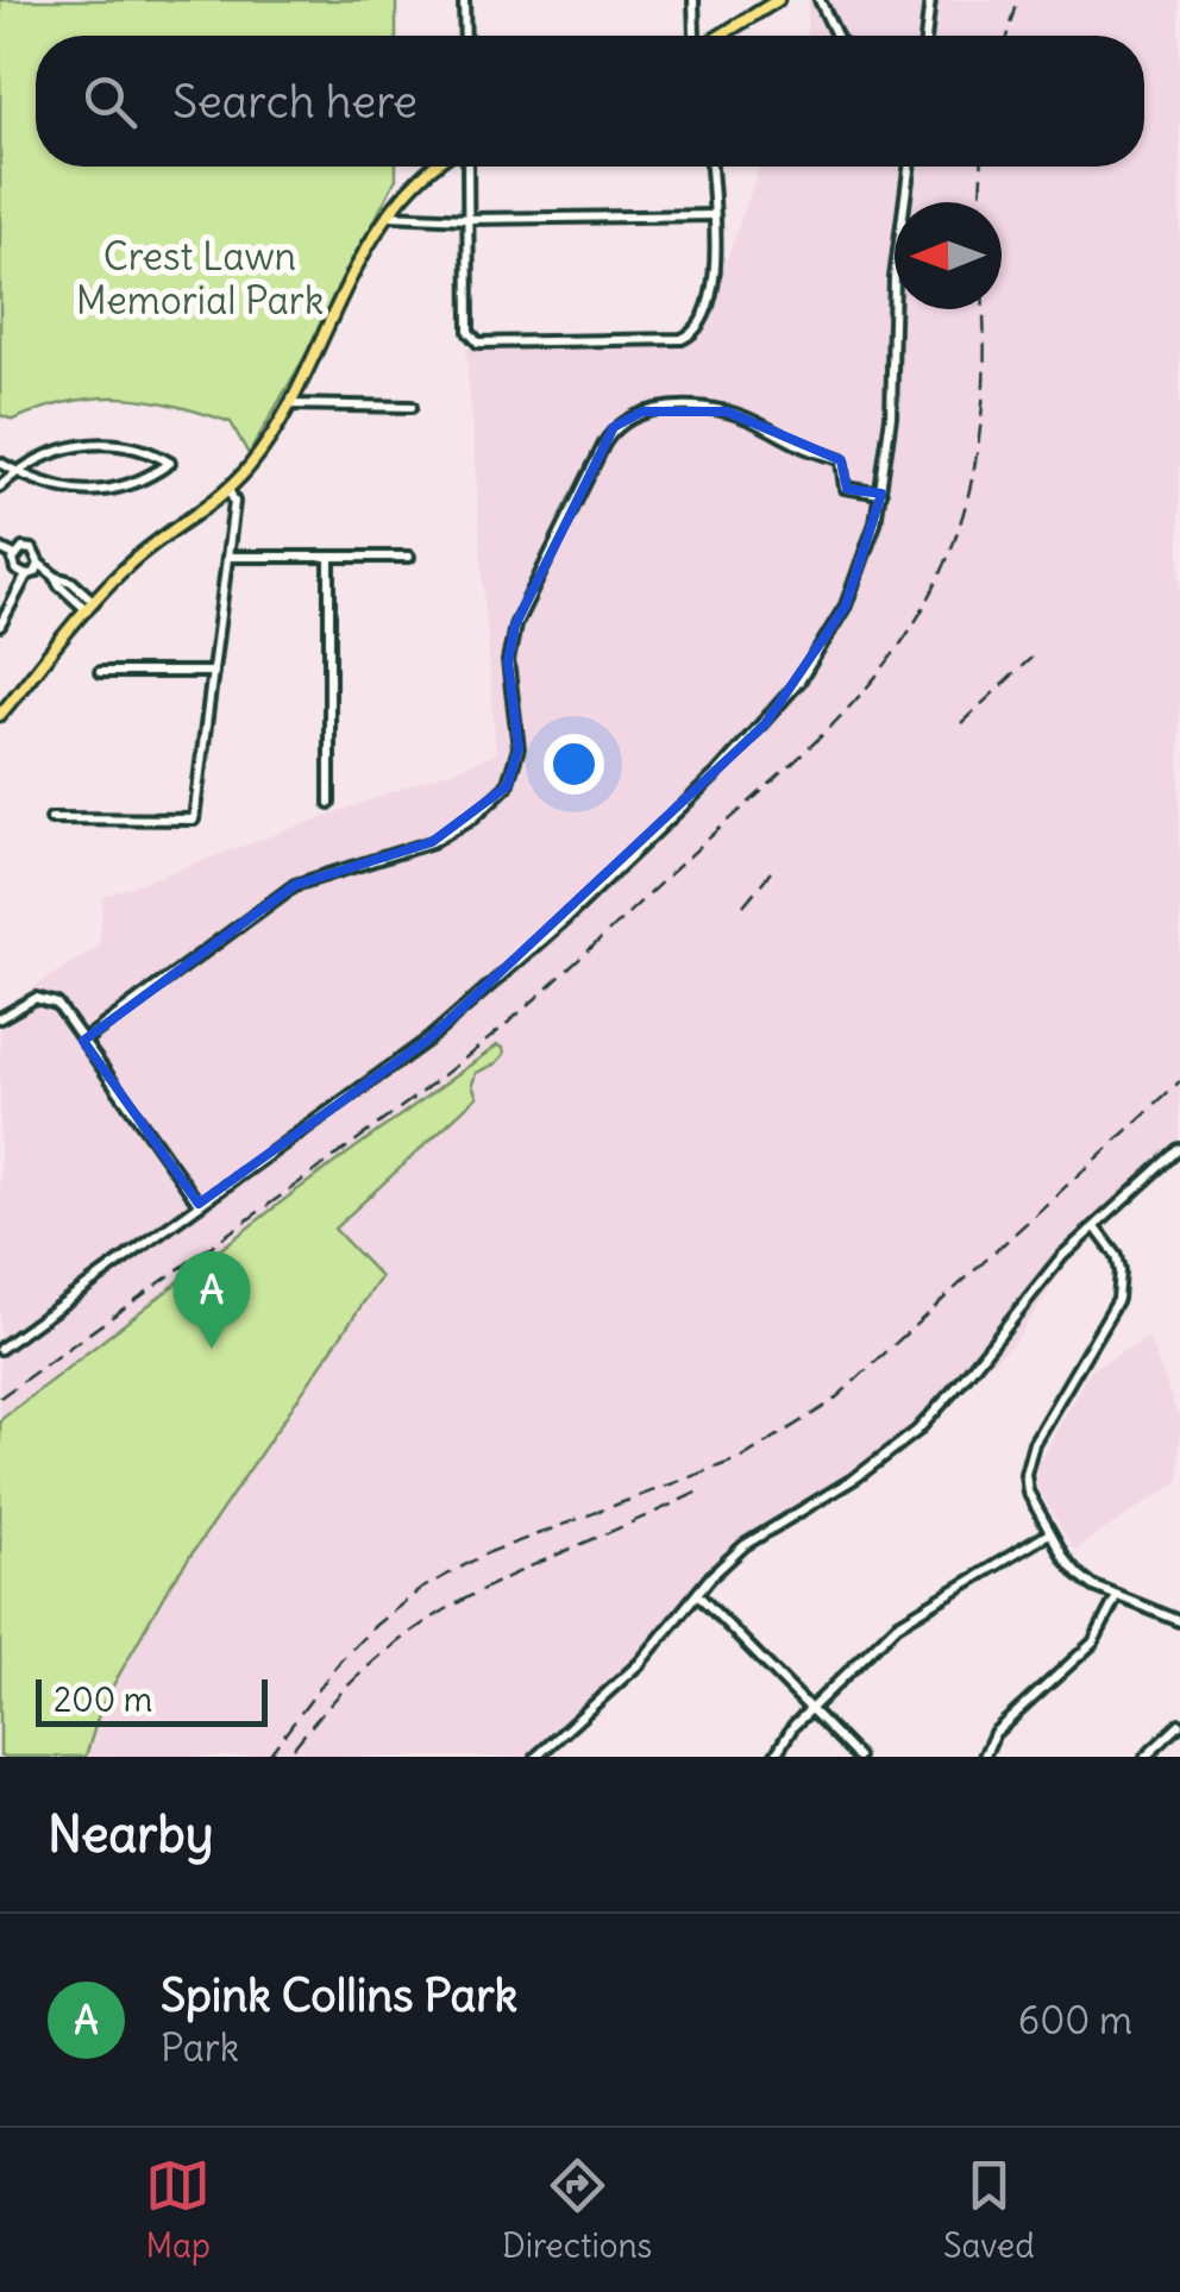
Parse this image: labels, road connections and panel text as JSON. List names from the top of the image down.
{
  "parks": ["Crest Lawn Memorial Park"],
  "scale_bar": "200 m",
  "north": "left",
  "page": {
    "search": "Search here",
    "pins": "A",
    "scale": "200 m",
    "heading": "Nearby",
    "list": [
      {
        "mark": "A",
        "name": "Spink Collins Park",
        "note": "Park",
        "value": "600 m"
      }
    ],
    "nav": ["Map", "Directions", "Saved"]
  }
}
